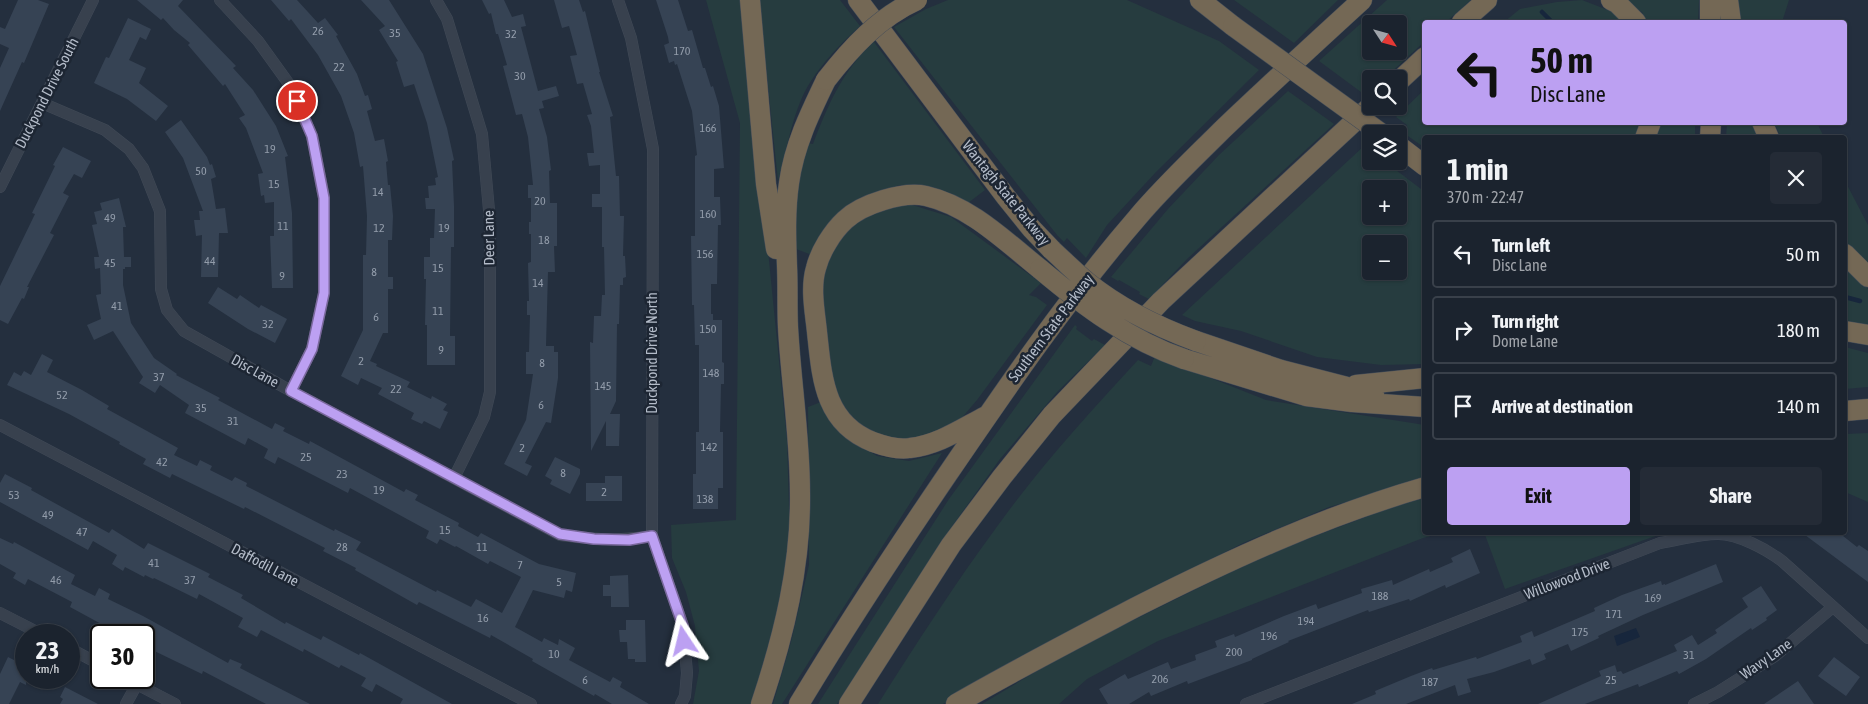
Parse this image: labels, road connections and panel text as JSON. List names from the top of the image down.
{
  "streets": {
    "highway": ["Wantagh State Parkway", "Southern State Parkway"],
    "street": [
      "Duckpond Drive South",
      "Deer Lane",
      "Duckpond Drive North",
      "Disc Lane",
      "Daffodil Lane",
      "Willowood Drive",
      "Wavy Lane"
    ]
  },
  "crossings": [
    ["Duckpond Drive South", "Disc Lane"],
    ["Deer Lane", "Disc Lane"],
    ["Duckpond Drive North", "Disc Lane"],
    ["Willowood Drive", "Wavy Lane"]
  ],
  "house_numbers": [
    "26",
    "35",
    "32",
    "170",
    "22",
    "30",
    "166",
    "19",
    "50",
    "15",
    "14",
    "20",
    "160",
    "49",
    "11",
    "12",
    "19",
    "18",
    "156",
    "44",
    "45",
    "15",
    "8",
    "9",
    "14",
    "41",
    "11",
    "6",
    "32",
    "150",
    "9",
    "2",
    "8",
    "148",
    "37",
    "145",
    "22",
    "52",
    "6",
    "35",
    "31",
    "142",
    "2",
    "25",
    "42",
    "8",
    "23",
    "19",
    "2",
    "53",
    "138",
    "49",
    "15",
    "47",
    "28",
    "11",
    "41",
    "7",
    "46",
    "37",
    "5",
    "188",
    "169",
    "171",
    "16",
    "194",
    "175",
    "196",
    "200",
    "10",
    "31",
    "206",
    "6",
    "25",
    "187"
  ],
  "north": "bottom right",
  "page": {
    "map_buttons": ["+", "−"],
    "turn": ["50 m", "Disc Lane"],
    "heading": ["1 min", "370 m · 22:47"],
    "list": [
      {
        "name": "Turn left",
        "note": "Disc Lane",
        "value": "50 m"
      },
      {
        "name": "Turn right",
        "note": "Dome Lane",
        "value": "180 m"
      },
      {
        "name": "Arrive at destination",
        "value": "140 m"
      }
    ],
    "buttons": ["Exit", "Share"],
    "speed": "23 km/h",
    "limit": "30"
  }
}
